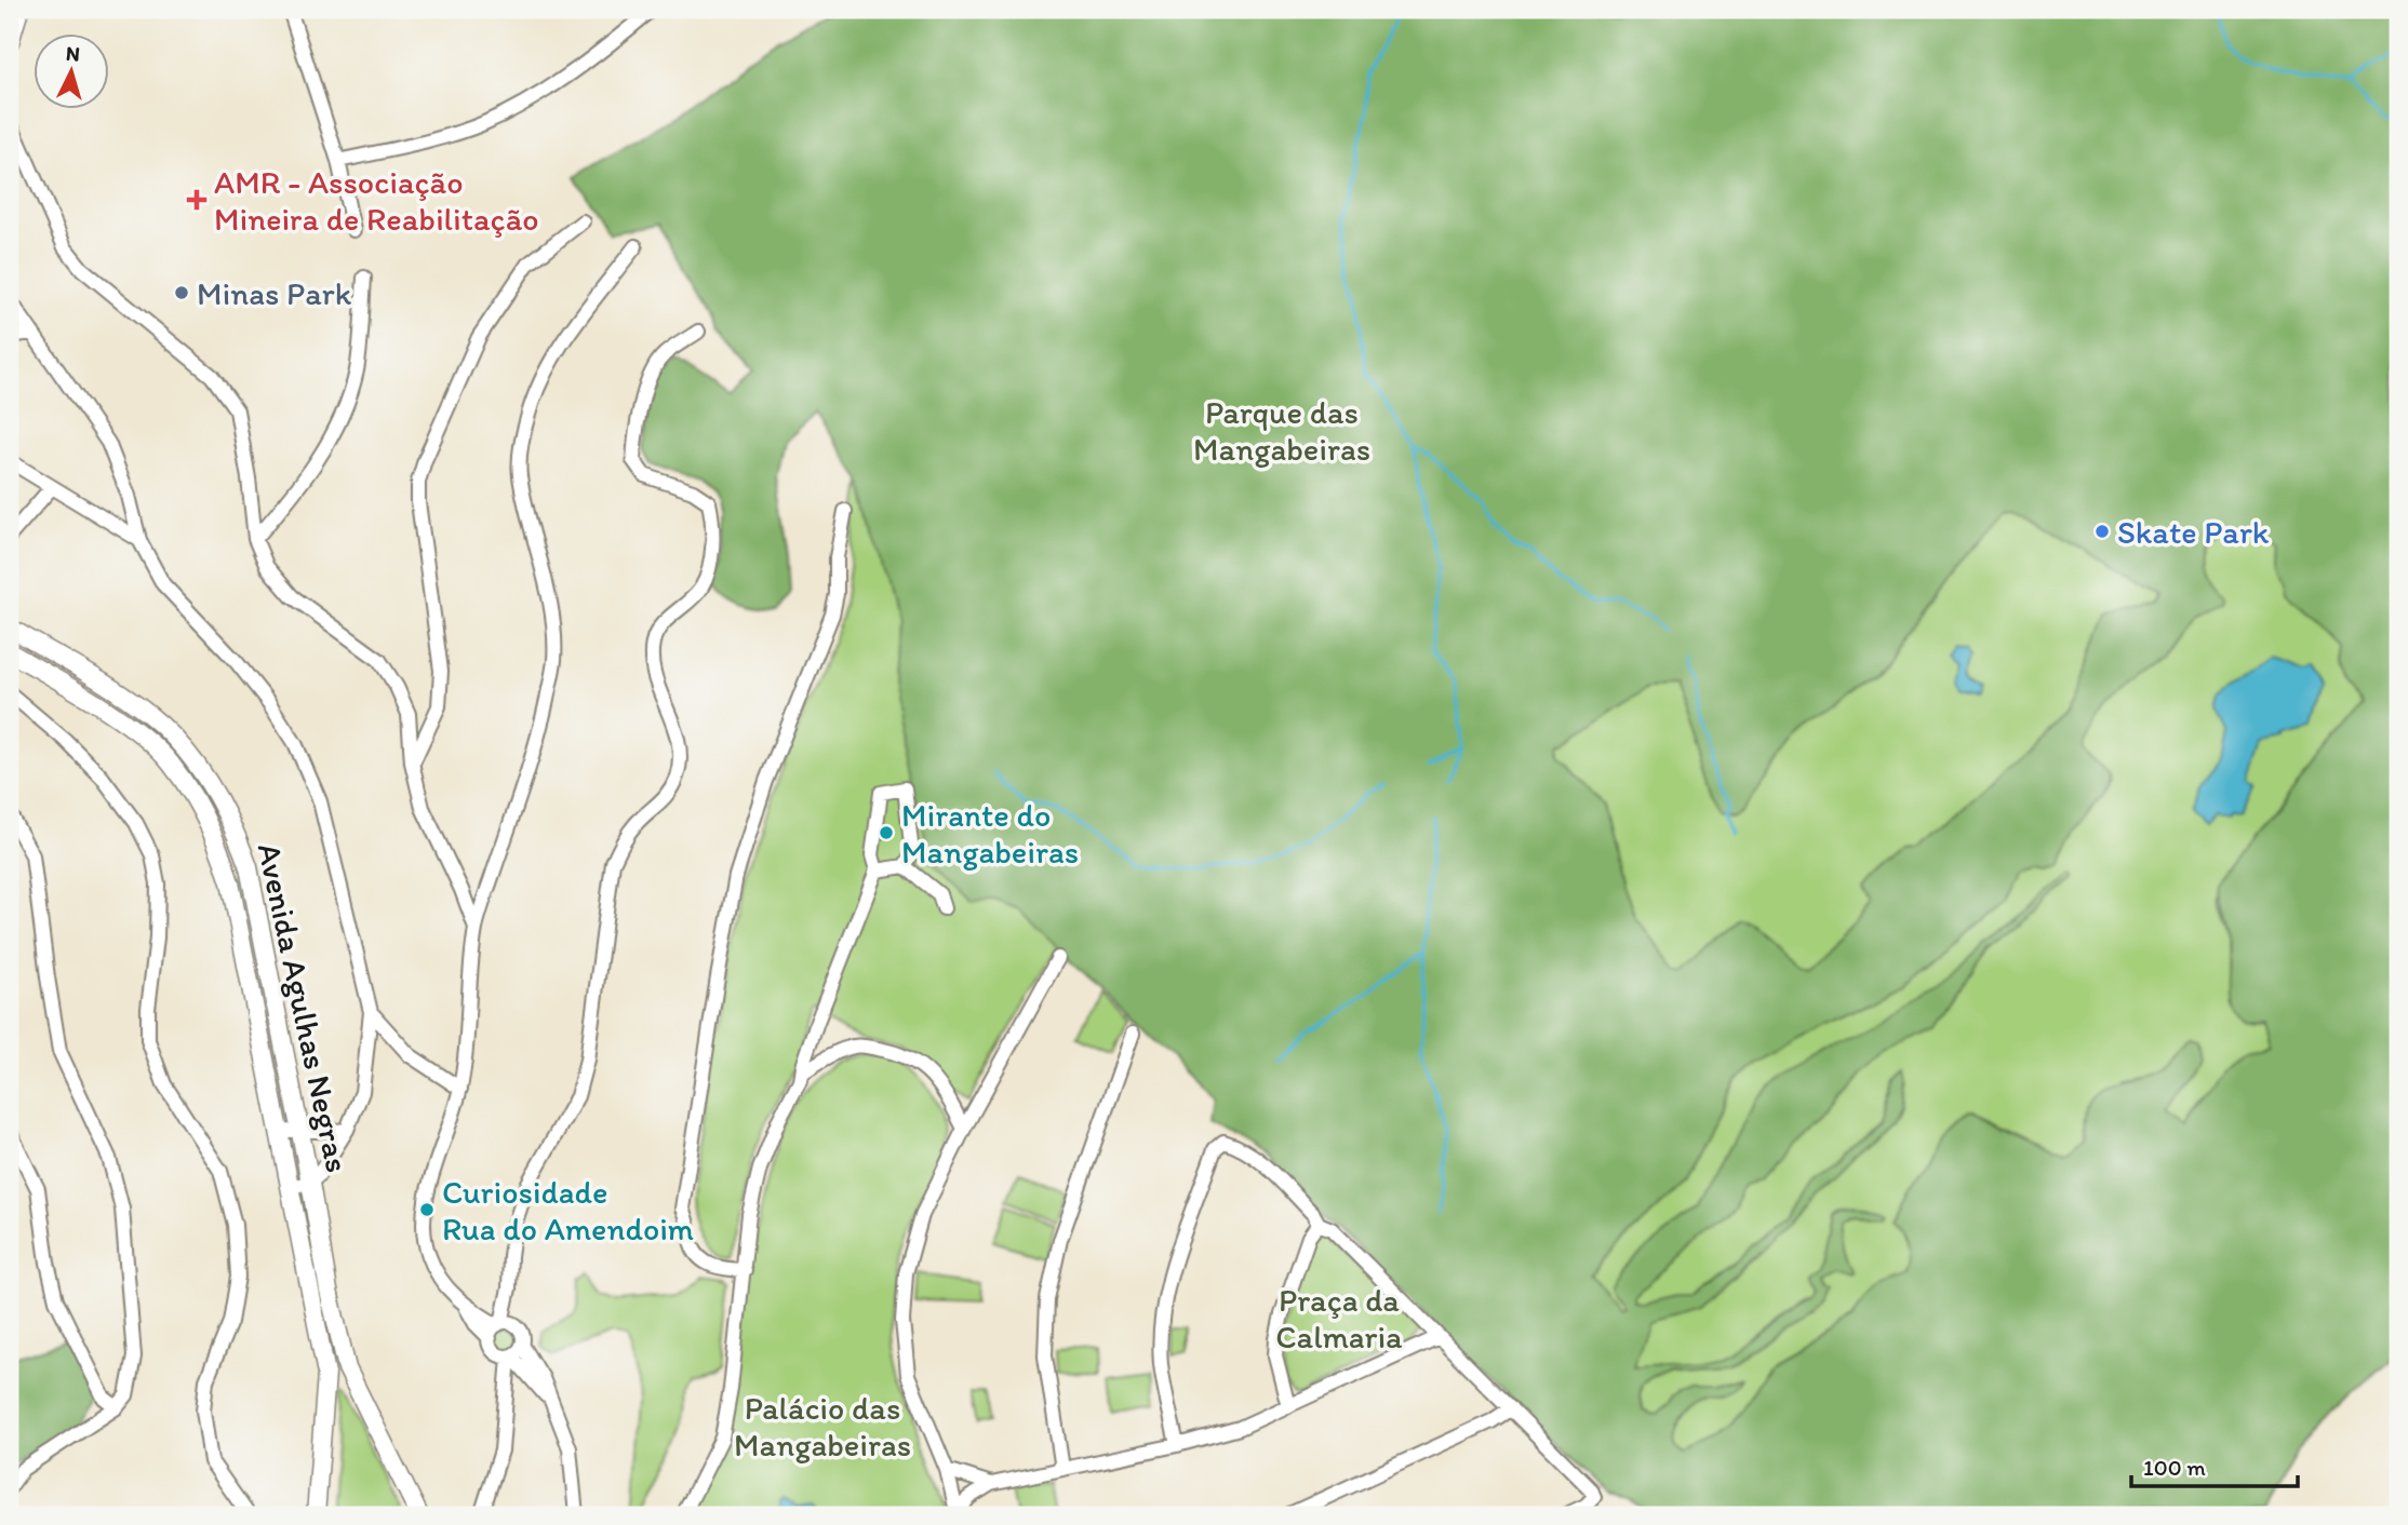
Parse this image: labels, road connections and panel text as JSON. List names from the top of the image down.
{
  "streets": {
    "street": ["Avenida Agulhas Negras"]
  },
  "parks": ["Parque das Mangabeiras", "Praça da Calmaria", "Palácio das Mangabeiras"],
  "places": {
    "health": ["AMR - Associação Mineira de Reabilitação"],
    "other": [
      "Minas Park",
      "Skate Park",
      "Mirante do Mangabeiras",
      "Curiosidade Rua do Amendoim"
    ]
  },
  "scale_bar": "100 m",
  "north": "top"
}
